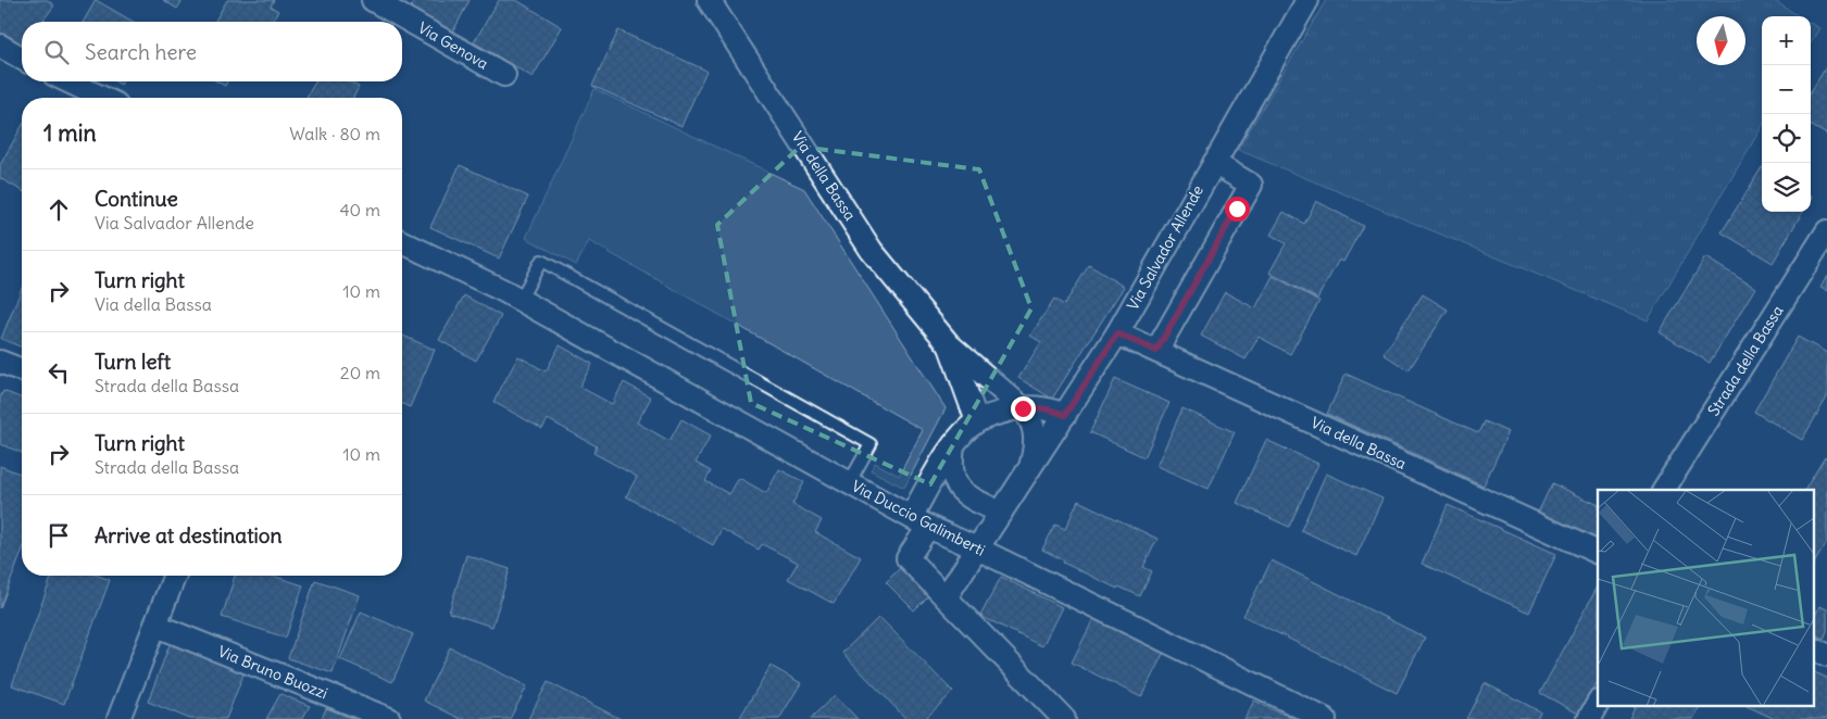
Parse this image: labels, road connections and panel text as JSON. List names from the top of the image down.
{
  "streets": {
    "street": [
      "Via Genova",
      "Via della Bassa",
      "Via Salvador Allende",
      "Strada della Bassa",
      "Via Duccio Galimberti",
      "Via Bruno Buozzi"
    ]
  },
  "crossings": [
    ["Via della Bassa", "Via Salvador Allende"]
  ],
  "north": "bottom",
  "page": {
    "map_buttons": ["+", "−"],
    "search": "Search here",
    "heading": ["1 min", "Walk · 80 m"],
    "list": [
      ["Continue", "Via Salvador Allende", "40 m"],
      ["Turn right", "Via della Bassa", "10 m"],
      ["Turn left", "Strada della Bassa", "20 m"],
      ["Turn right", "Strada della Bassa", "10 m"],
      "Arrive at destination"
    ]
  }
}
